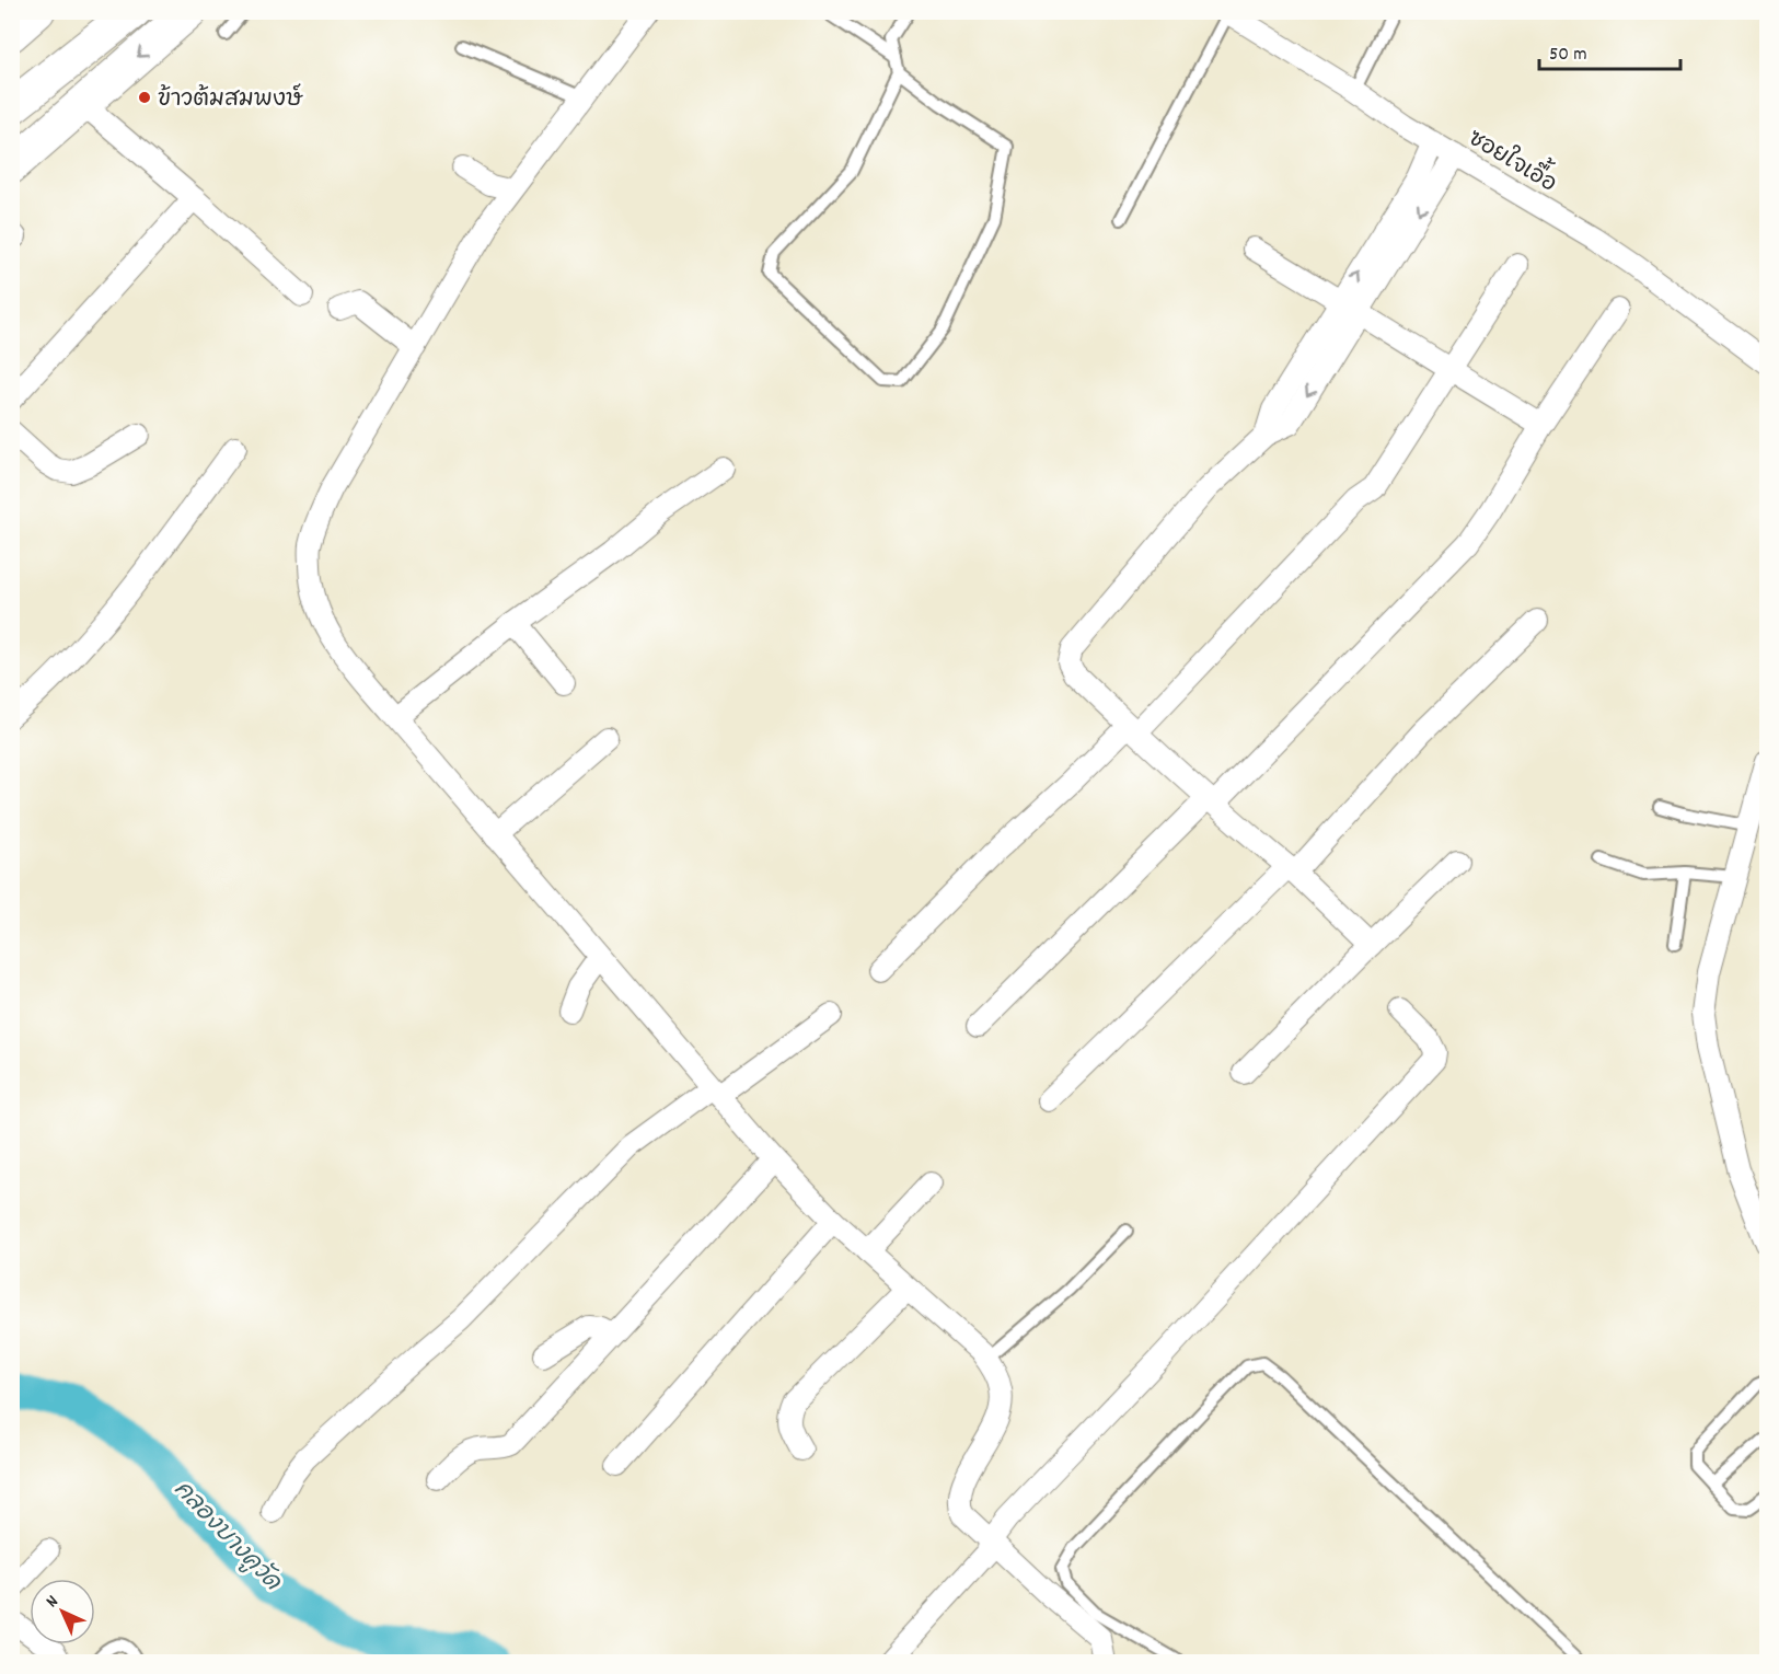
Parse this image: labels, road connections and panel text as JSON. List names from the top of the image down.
{
  "streets": {
    "street": ["ซอยใจเอื้อ"]
  },
  "water": ["คลองบางคูวัด"],
  "places": ["ข้าวต้มสมพงษ์"],
  "scale_bar": "50 m",
  "north": "top left"
}
